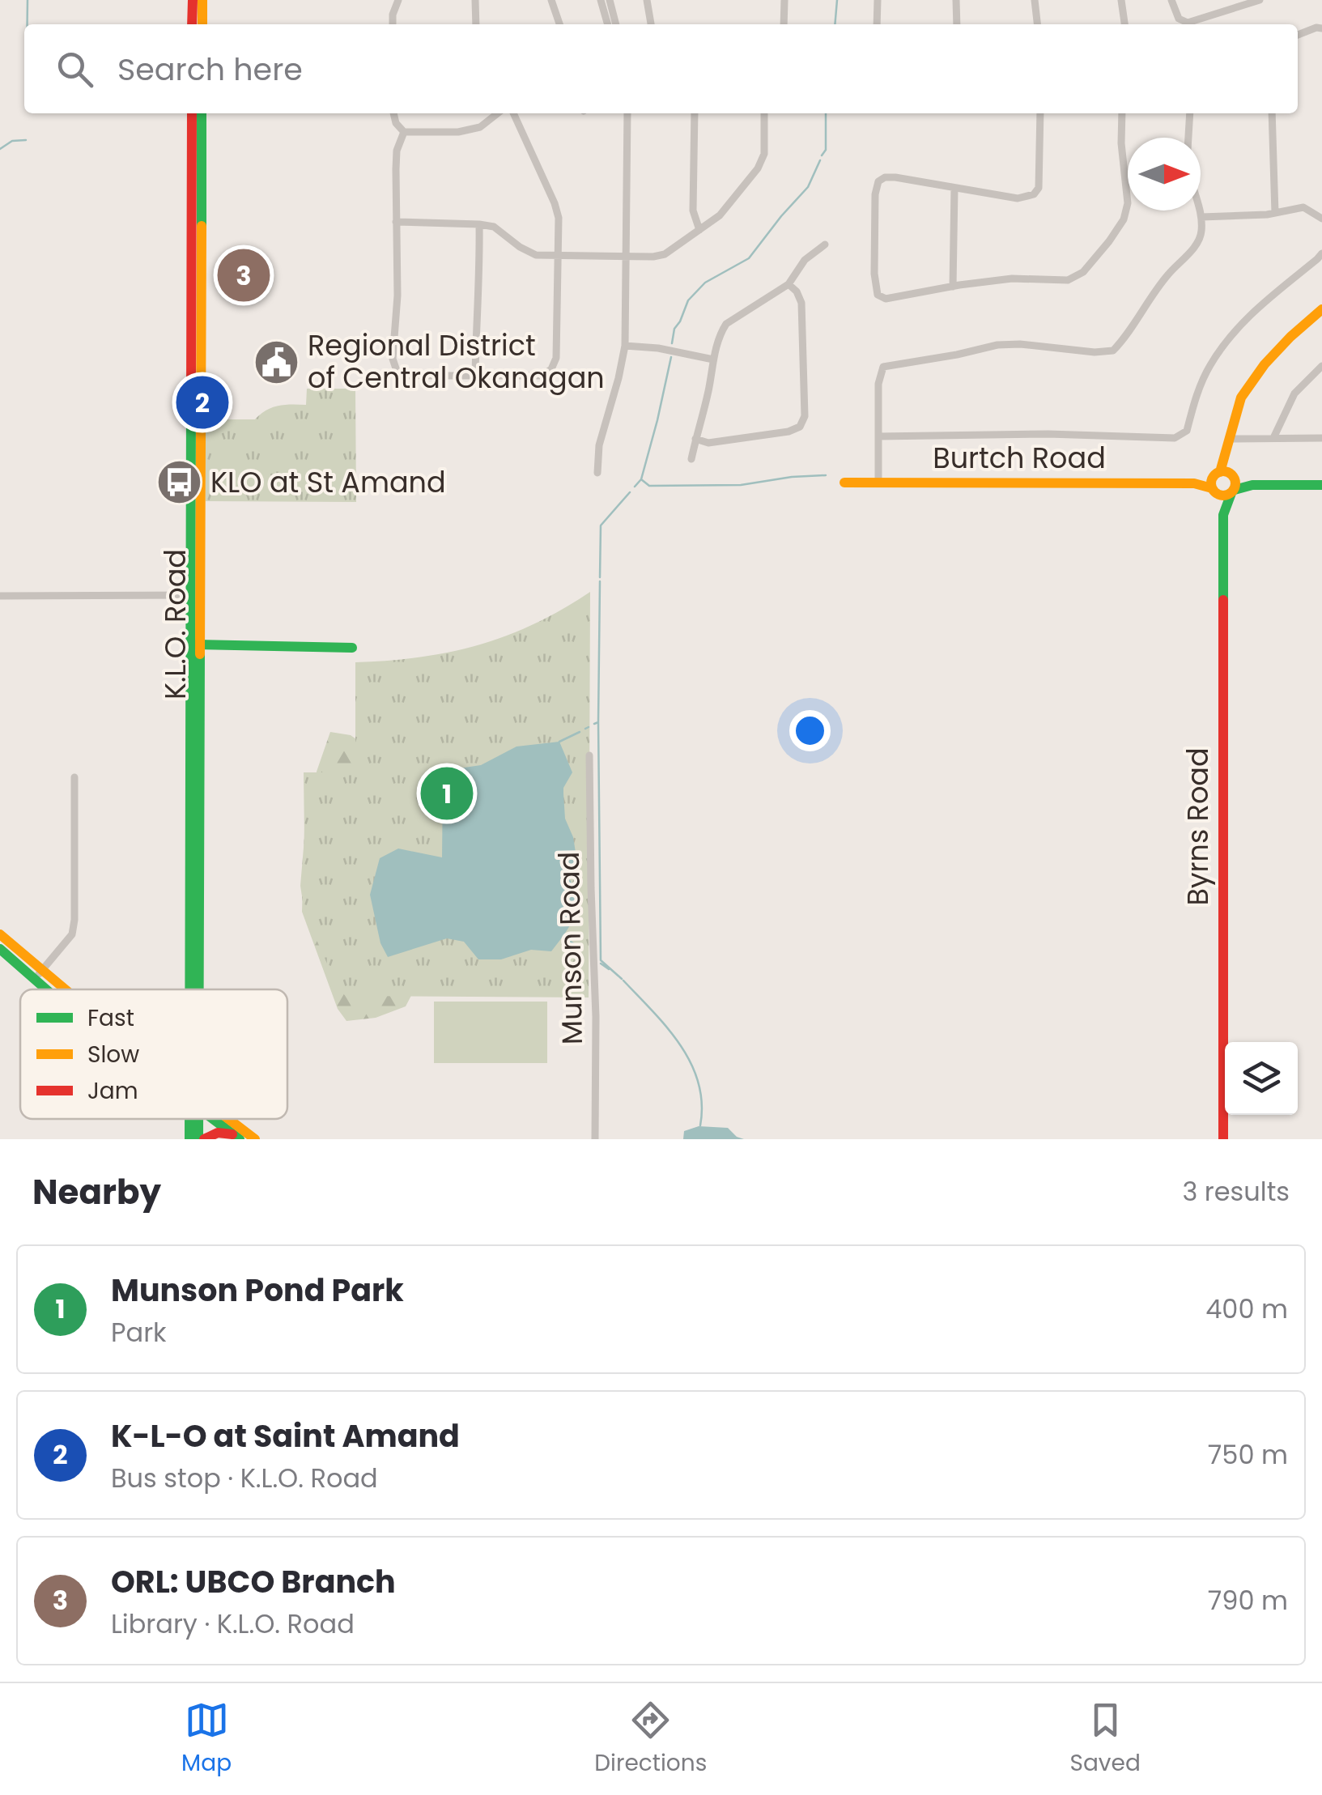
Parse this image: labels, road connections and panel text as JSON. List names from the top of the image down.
{
  "streets": {
    "main road": ["Burtch Road", "K.L.O. Road", "Byrns Road"],
    "street": ["Munson Road"]
  },
  "crossings": [
    ["Burtch Road", "Byrns Road"]
  ],
  "places": {
    "public building": ["Regional District of Central Okanagan"],
    "bus stop": ["KLO at St Amand"]
  },
  "legend": ["Fast", "Slow", "Jam"],
  "north": "right",
  "page": {
    "search": "Search here",
    "pins": ["3", "2", "1"],
    "heading": ["Nearby", "3 results"],
    "list": [
      {
        "mark": "1",
        "name": "Munson Pond Park",
        "note": "Park",
        "value": "400 m"
      },
      {
        "mark": "2",
        "name": "K-L-O at Saint Amand",
        "note": "Bus stop · K.L.O. Road",
        "value": "750 m"
      },
      {
        "mark": "3",
        "name": "ORL: UBCO Branch",
        "note": "Library · K.L.O. Road",
        "value": "790 m"
      }
    ],
    "nav": ["Map", "Directions", "Saved"]
  }
}
